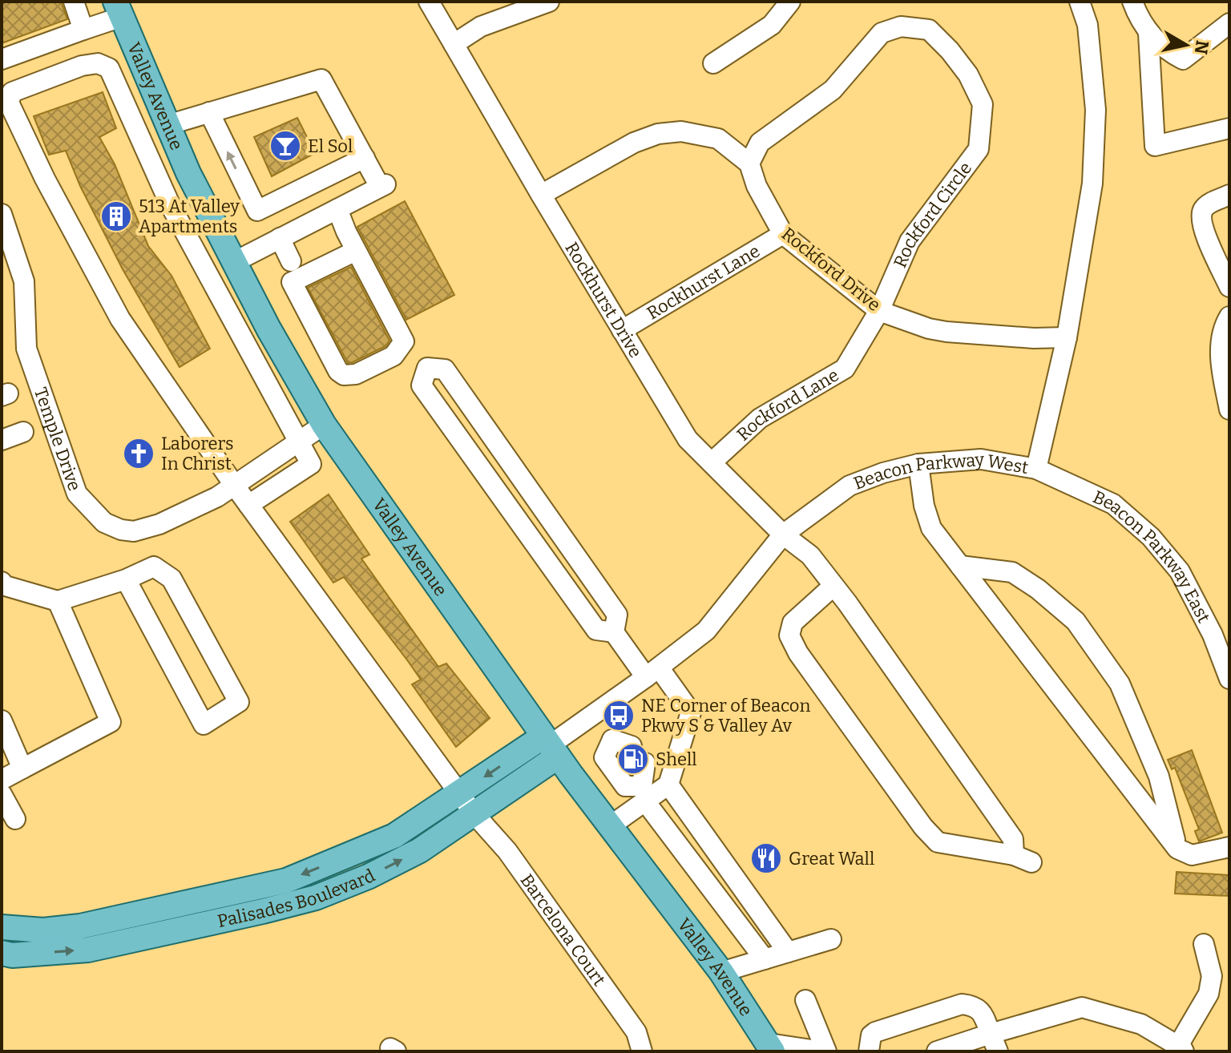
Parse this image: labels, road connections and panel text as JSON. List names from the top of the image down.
{
  "streets": {
    "main road": ["Valley Avenue", "Palisades Boulevard"],
    "street": [
      "Rockford Circle",
      "Rockford Drive",
      "Rockhurst Lane",
      "Rockhurst Drive",
      "Rockford Lane",
      "Temple Drive",
      "Beacon Parkway West",
      "Beacon Parkway East",
      "Barcelona Court"
    ]
  },
  "crossings": [
    ["Valley Avenue", "Temple Drive"],
    ["Valley Avenue", "Beacon Parkway West"],
    ["Valley Avenue", "Palisades Boulevard"],
    ["Rockford Circle", "Rockford Drive"],
    ["Rockford Circle", "Rockford Lane"],
    ["Rockford Drive", "Rockhurst Lane"],
    ["Rockford Drive", "Rockford Lane"],
    ["Rockford Drive", "Beacon Parkway West"],
    ["Rockhurst Lane", "Rockhurst Drive"],
    ["Rockhurst Drive", "Rockford Lane"],
    ["Rockhurst Drive", "Beacon Parkway West"],
    ["Temple Drive", "Barcelona Court"],
    ["Beacon Parkway West", "Beacon Parkway East"],
    ["Beacon Parkway West", "Palisades Boulevard"],
    ["Palisades Boulevard", "Barcelona Court"]
  ],
  "places": {
    "bar": ["El Sol"],
    "building": ["513 At Valley Apartments"],
    "church": ["Laborers In Christ"],
    "bus stop": ["NE Corner of Beacon Pkwy S & Valley Av"],
    "fuel station": ["Shell"],
    "restaurant": ["Great Wall"]
  },
  "north": "right"
}
